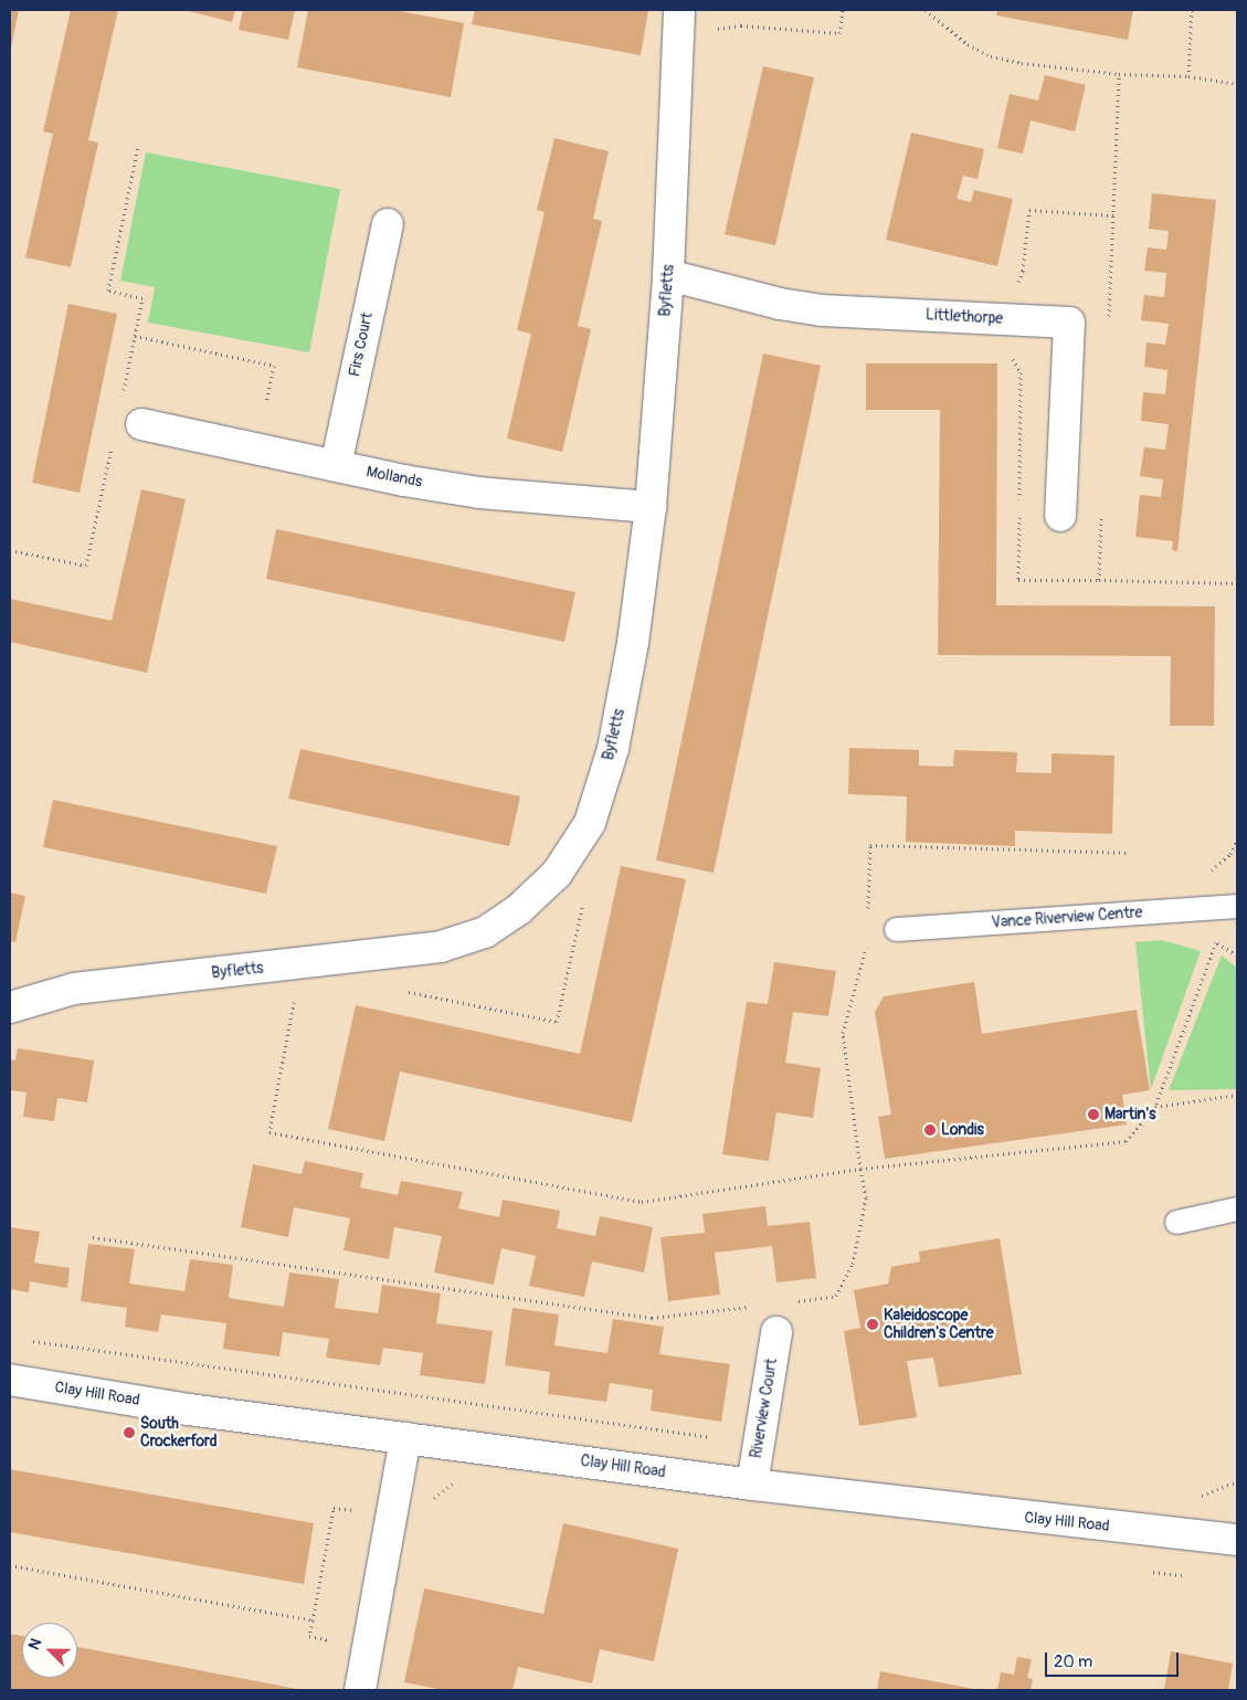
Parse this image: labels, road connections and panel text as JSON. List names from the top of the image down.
{
  "streets": {
    "street": [
      "Byfletts",
      "Littlethorpe",
      "Firs Court",
      "Mollands",
      "Clay Hill Road",
      "Riverview Court"
    ],
    "lane": ["Vance Riverview Centre"]
  },
  "crossings": [
    ["Byfletts", "Littlethorpe"],
    ["Byfletts", "Mollands"],
    ["Firs Court", "Mollands"],
    ["Clay Hill Road", "Riverview Court"]
  ],
  "places": [
    "Martin's",
    "Londis",
    "Kaleidoscope Children's Centre",
    "South Crockerford"
  ],
  "scale_bar": "20 m",
  "north": "top left"
}
